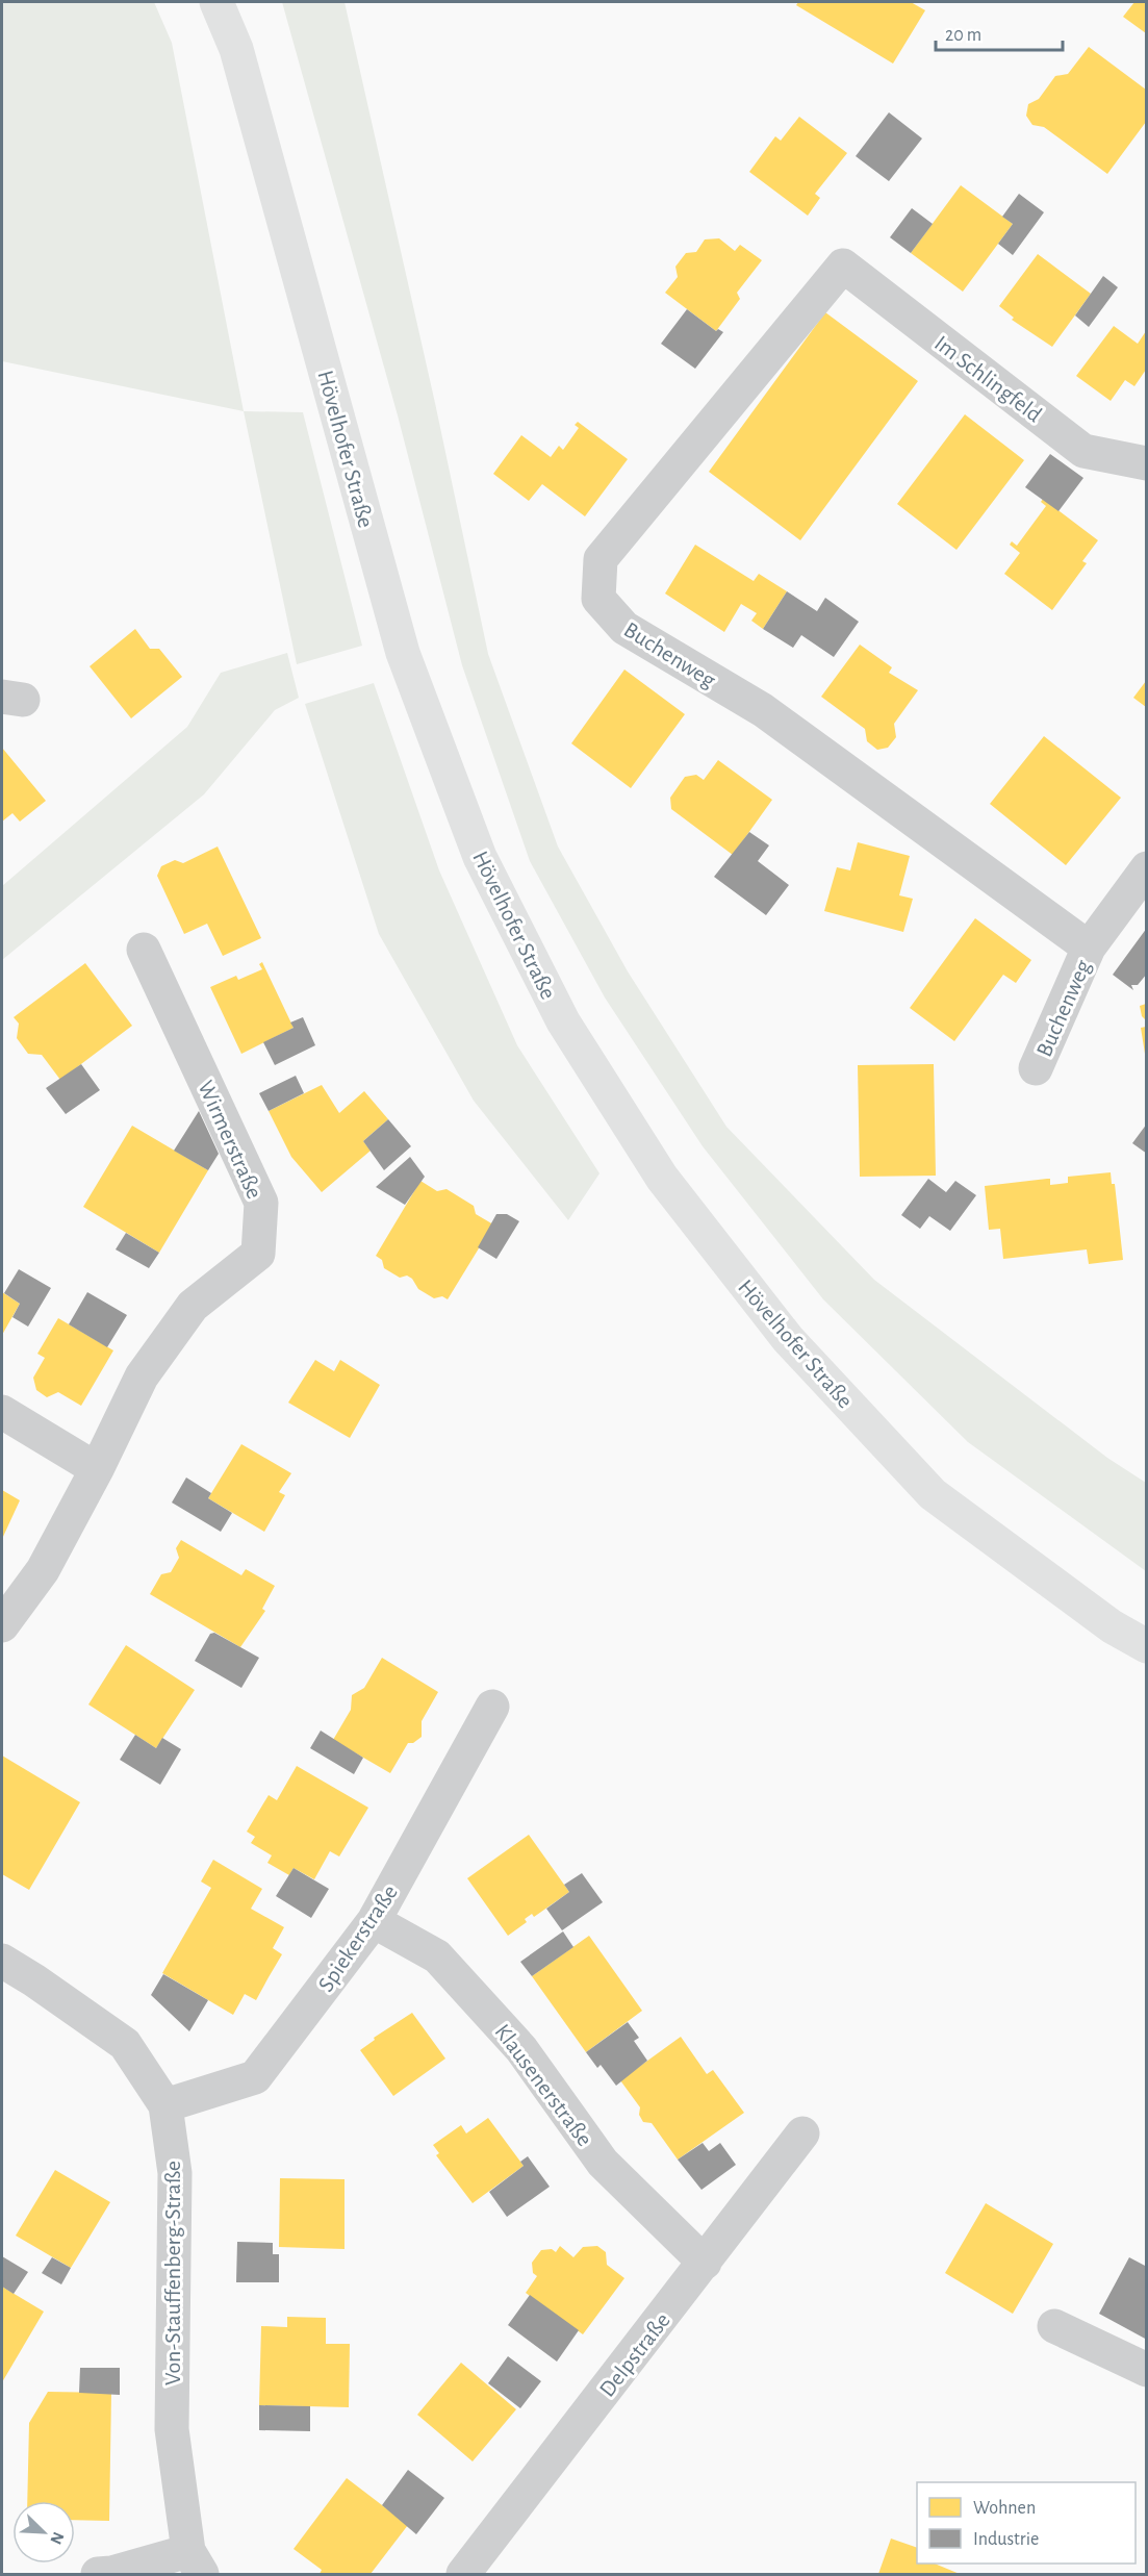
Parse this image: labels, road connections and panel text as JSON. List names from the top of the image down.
{
  "streets": {
    "main road": ["Hövelhofer Straße"],
    "street": [
      "Im Schlingfeld",
      "Buchenweg",
      "Wirmerstraße",
      "Spiekerstraße",
      "Klausenerstraße",
      "Von-Stauffenberg-Straße",
      "Delpstraße"
    ]
  },
  "crossings": [
    ["Im Schlingfeld", "Buchenweg"],
    ["Spiekerstraße", "Klausenerstraße"],
    ["Spiekerstraße", "Von-Stauffenberg-Straße"],
    ["Klausenerstraße", "Delpstraße"]
  ],
  "legend": ["Wohnen", "Industrie"],
  "scale_bar": "20 m",
  "north": "bottom right"
}
